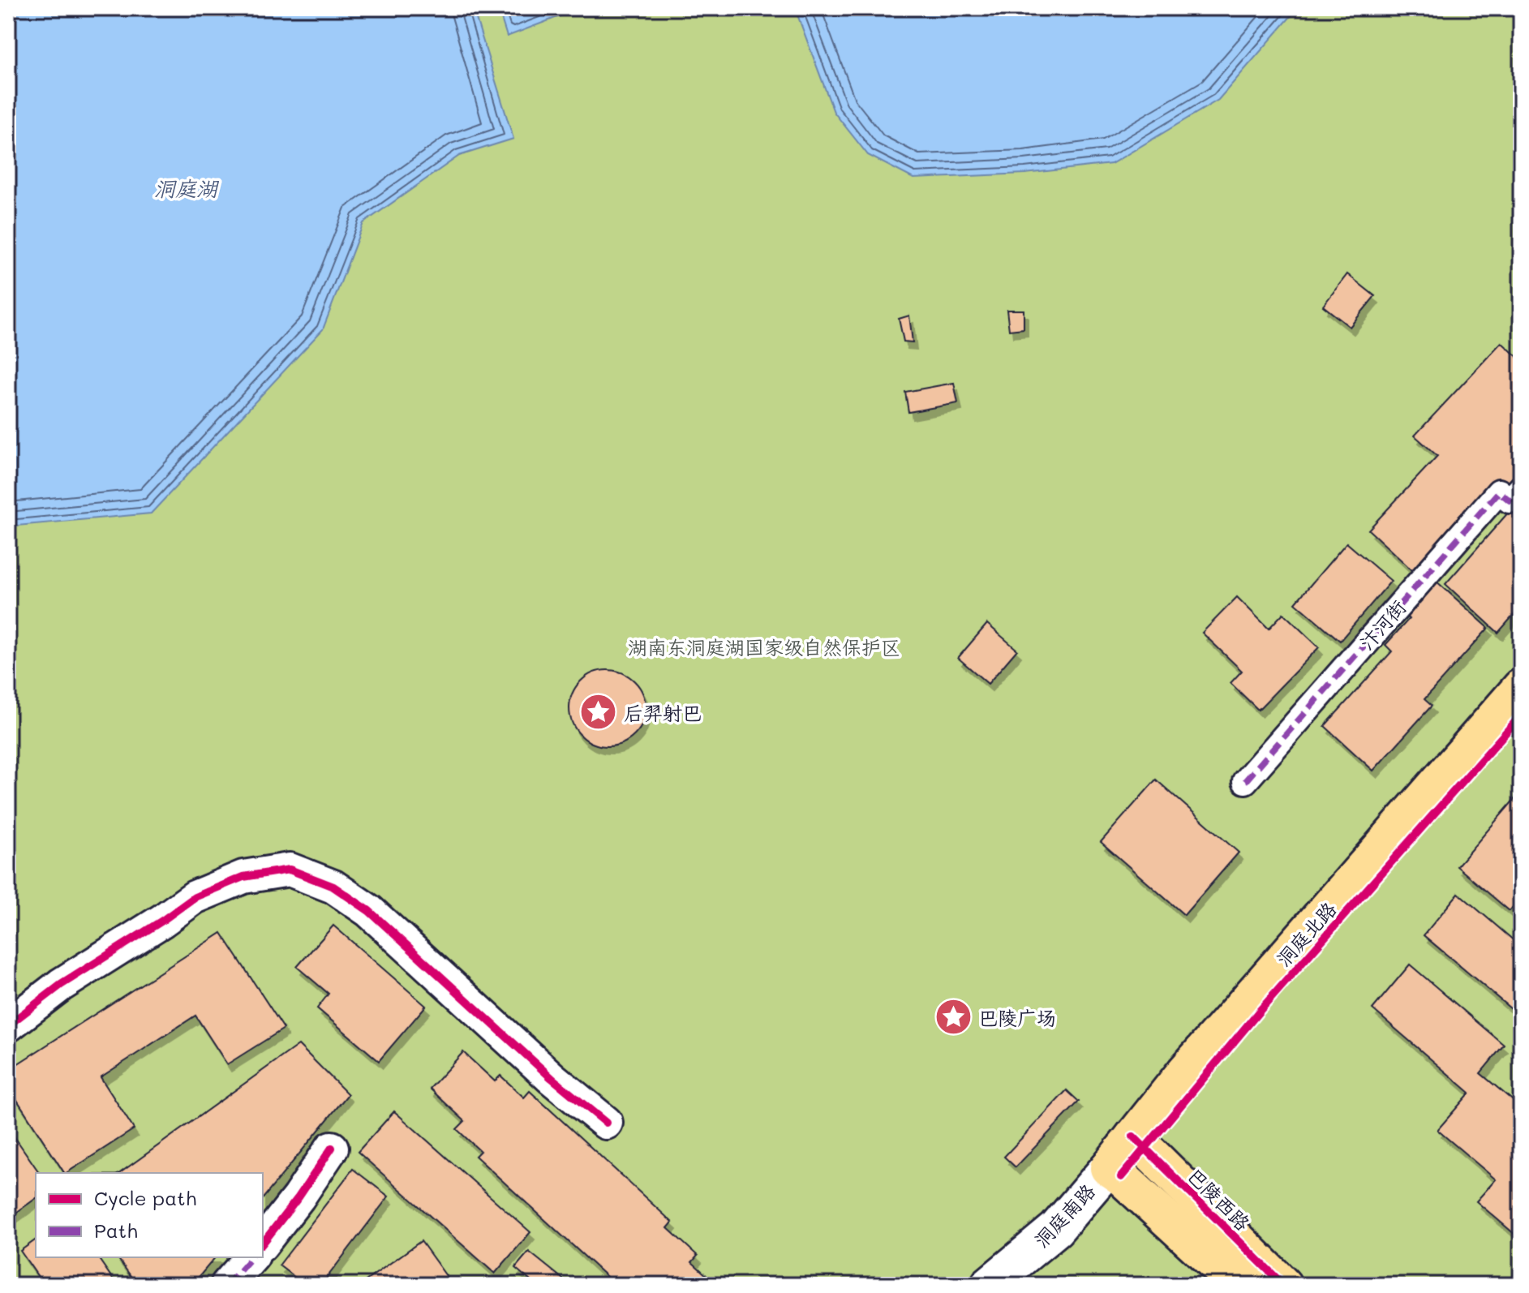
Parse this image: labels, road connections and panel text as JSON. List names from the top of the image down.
{
  "streets": {
    "main road": ["洞庭北路", "巴陵西路", "洞庭南路"],
    "street": ["汴河街"]
  },
  "crossings": [
    ["洞庭北路", "巴陵西路"],
    ["洞庭北路", "洞庭南路"]
  ],
  "water": ["洞庭湖"],
  "parks": ["湖南东洞庭湖国家级自然保护区"],
  "places": {
    "place": ["后羿射巴", "巴陵广场"]
  },
  "legend": ["Cycle path", "Path"]
}
